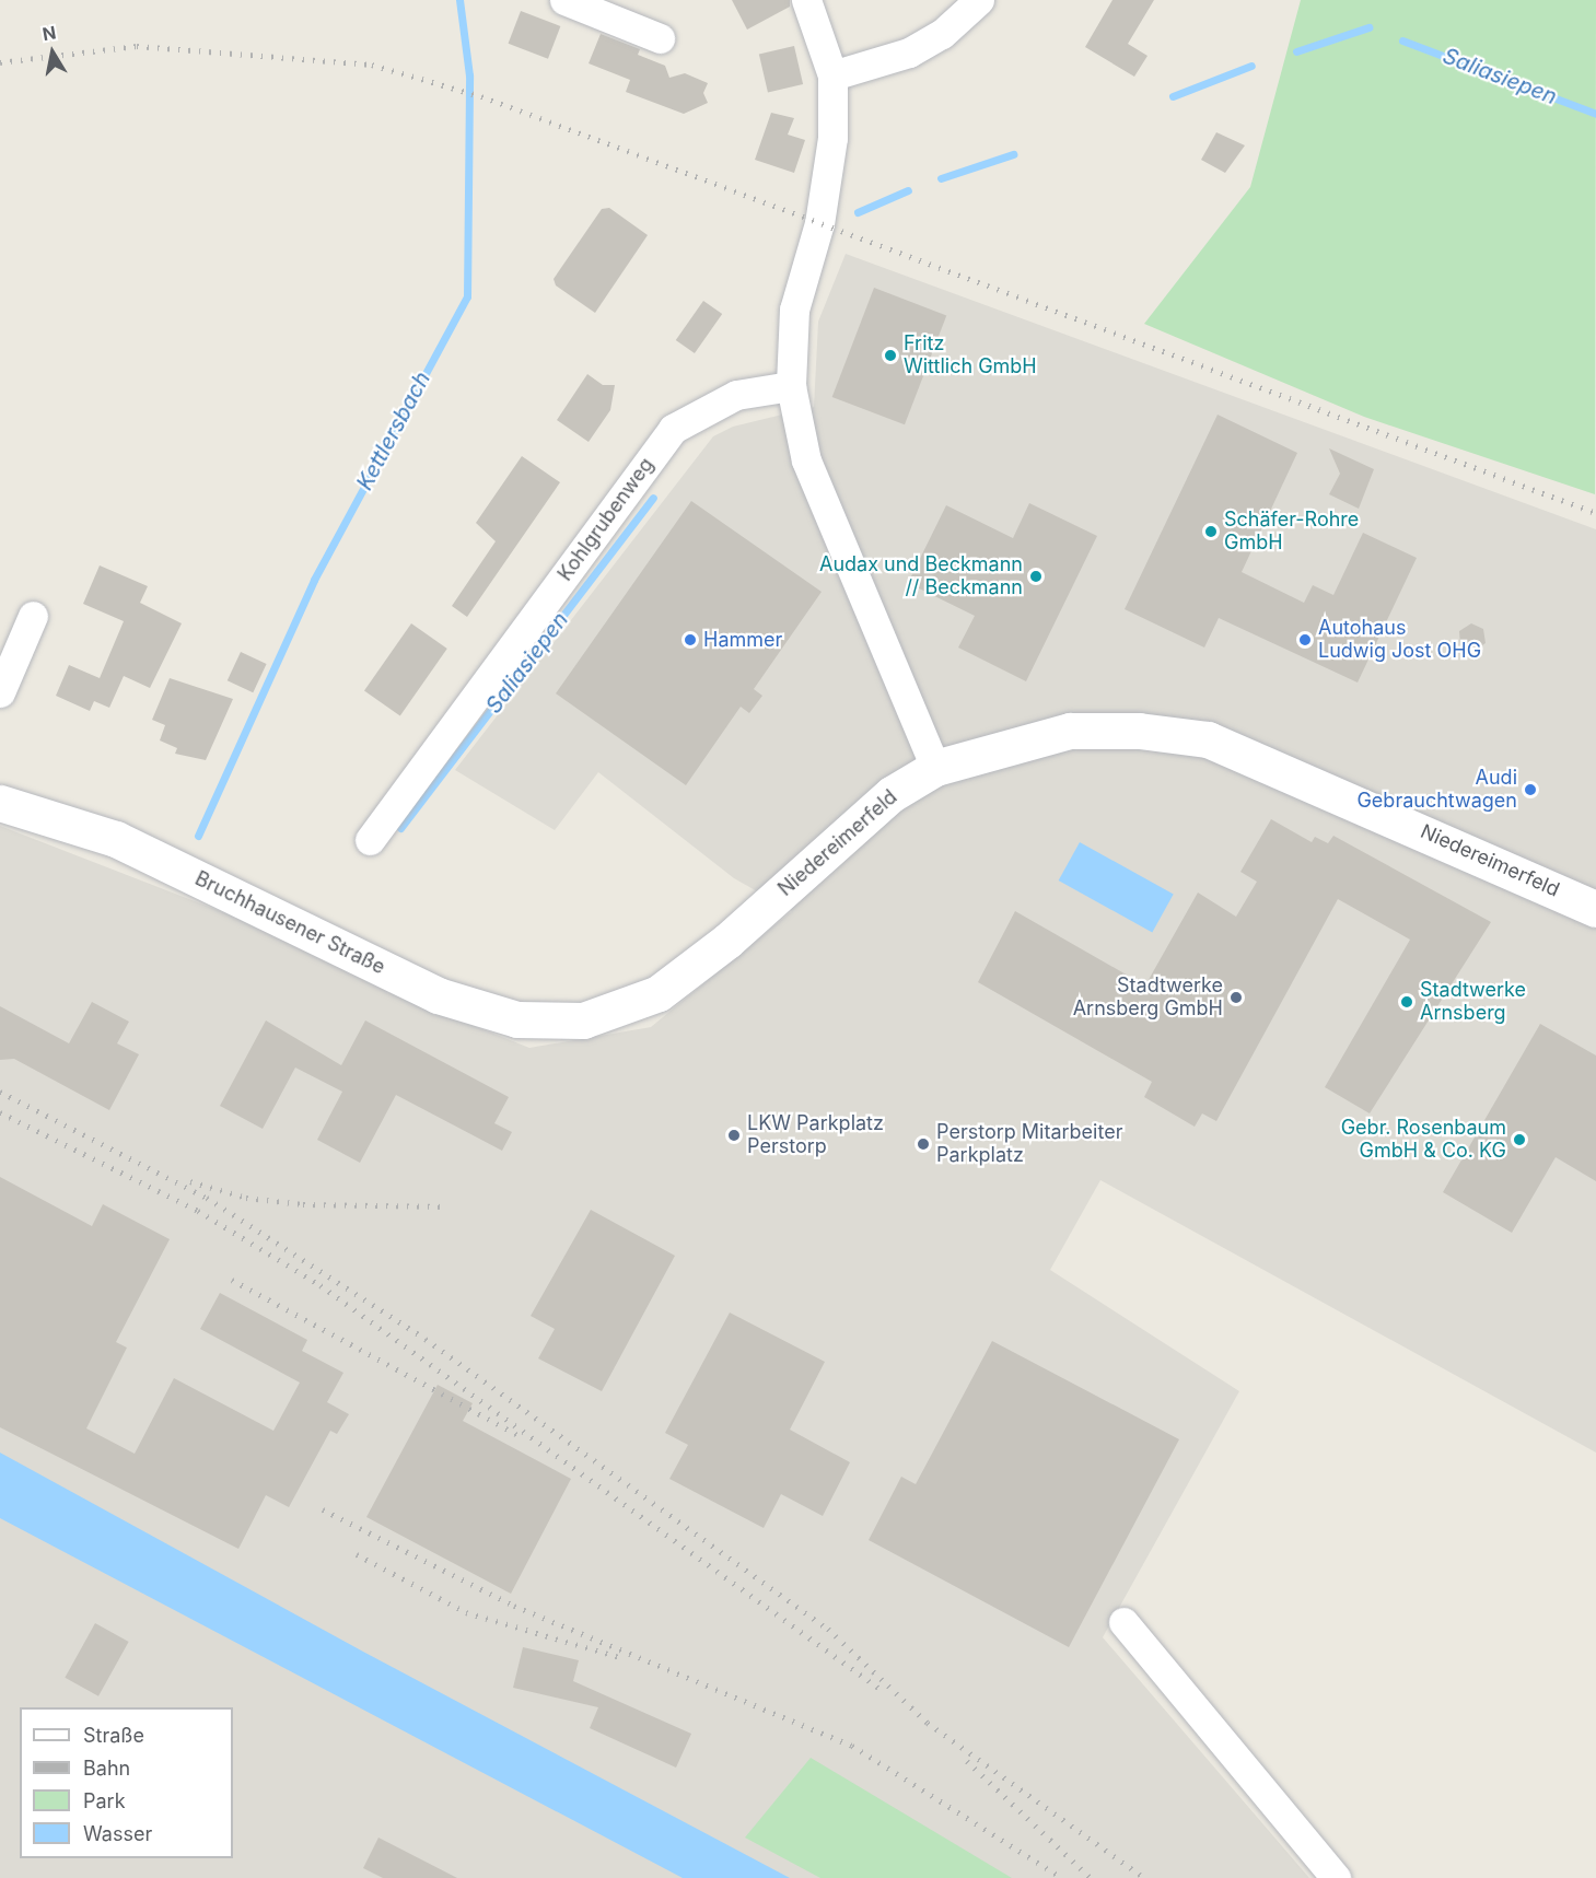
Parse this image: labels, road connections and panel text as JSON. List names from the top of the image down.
{
  "streets": {
    "street": ["Kohlgrubenweg", "Niedereimerfeld", "Bruchhausener Straße"]
  },
  "crossings": [
    ["Niedereimerfeld", "Bruchhausener Straße"]
  ],
  "water": ["Saliasiepen", "Kettlersbach"],
  "places": [
    "Fritz Wittlich GmbH",
    "Schäfer-Rohre GmbH",
    "Audax und Beckmann // Beckmann",
    "Hammer",
    "Autohaus Ludwig Jost OHG",
    "Audi Gebrauchtwagen",
    "Stadtwerke Arnsberg GmbH",
    "Stadtwerke Arnsberg",
    "LKW Parkplatz Perstorp",
    "Gebr. Rosenbaum GmbH & Co. KG",
    "Perstorp Mitarbeiter Parkplatz"
  ],
  "legend": [
    "Straße",
    "Bahn",
    "Park",
    "Wasser"
  ],
  "north": "top"
}
